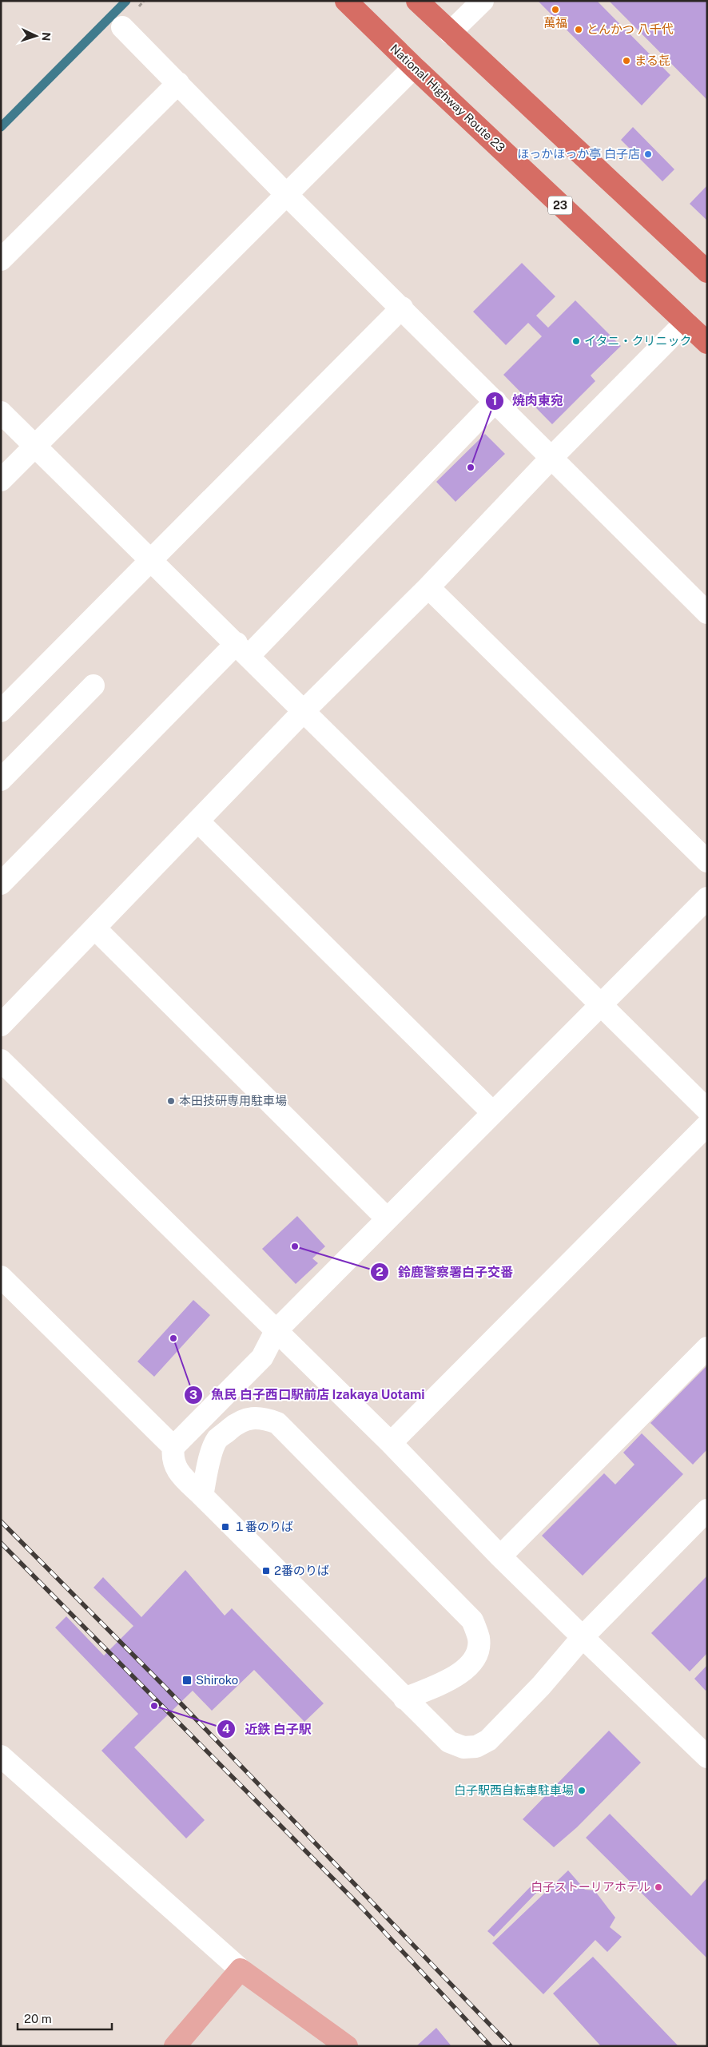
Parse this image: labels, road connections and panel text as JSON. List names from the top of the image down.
{
  "streets": {
    "highway": ["National Highway Route 23", "23"]
  },
  "places": {
    "other": [
      "萬福",
      "とんかつ 八千代",
      "まる㐂",
      "ほっかほっか亭 白子店",
      "イタニ・クリニック",
      "焼肉東宛",
      "本田技研専用駐車場",
      "鈴鹿警察署白子交番",
      "魚民 白子西口駅前店 Izakaya Uotami",
      "近鉄 白子駅",
      "白子駅西自転車駐車場",
      "白子ストーリアホテル"
    ],
    "transit": ["１番のりば", "2番のりば", "Shiroko"]
  },
  "scale_bar": "20 m",
  "north": "right"
}
